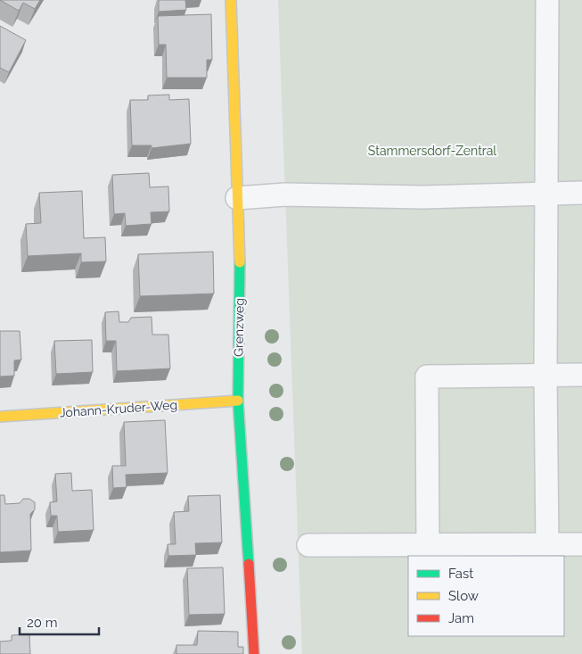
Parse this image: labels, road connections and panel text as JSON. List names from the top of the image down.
{
  "streets": {
    "street": ["Grenzweg", "Johann-Kruder-Weg"]
  },
  "crossings": [
    ["Grenzweg", "Johann-Kruder-Weg"]
  ],
  "parks": ["Stammersdorf-Zentral"],
  "legend": ["Fast", "Slow", "Jam"],
  "scale_bar": "20 m"
}
